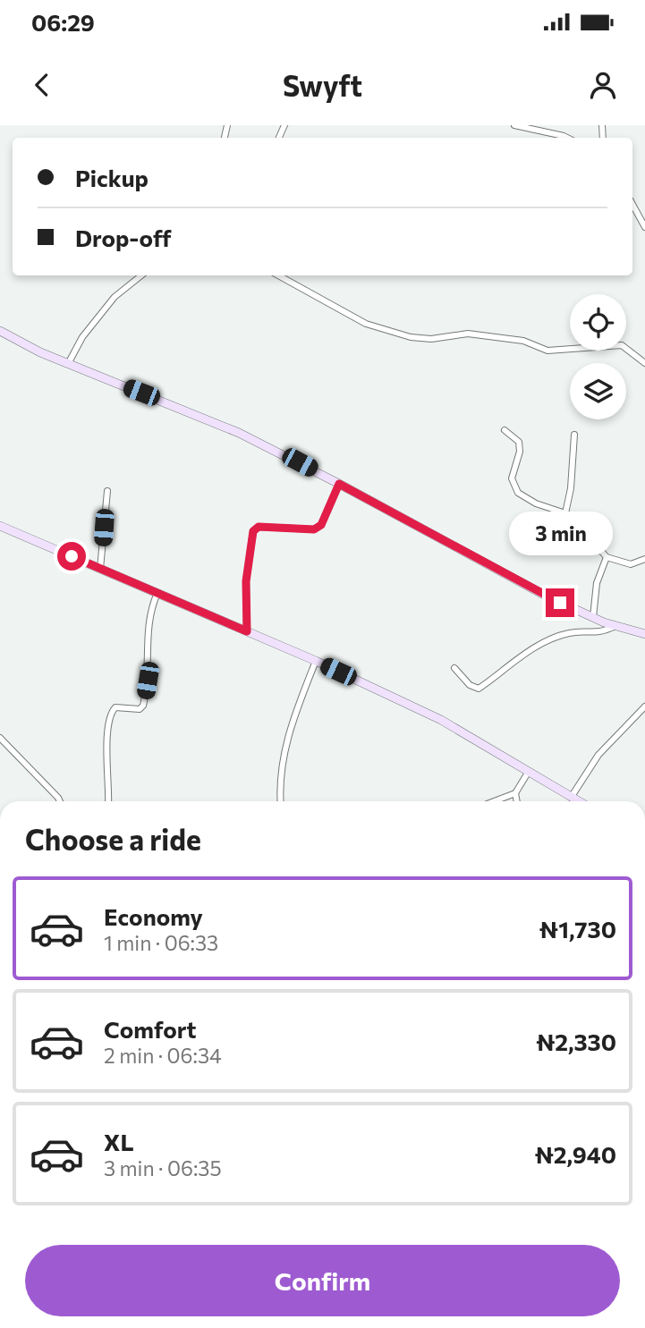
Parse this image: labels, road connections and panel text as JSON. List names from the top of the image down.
{
  "page": {
    "status": "06:29",
    "header": "Swyft",
    "banner": ["Pickup", "Drop-off"],
    "bubble": "3 min",
    "heading": "Choose a ride",
    "list": [
      {
        "name": "Economy",
        "note": "1 min · 06:33",
        "value": "₦1,730"
      },
      {
        "name": "Comfort",
        "note": "2 min · 06:34",
        "value": "₦2,330"
      },
      {
        "name": "XL",
        "note": "3 min · 06:35",
        "value": "₦2,940"
      }
    ],
    "buttons": "Confirm"
  }
}
